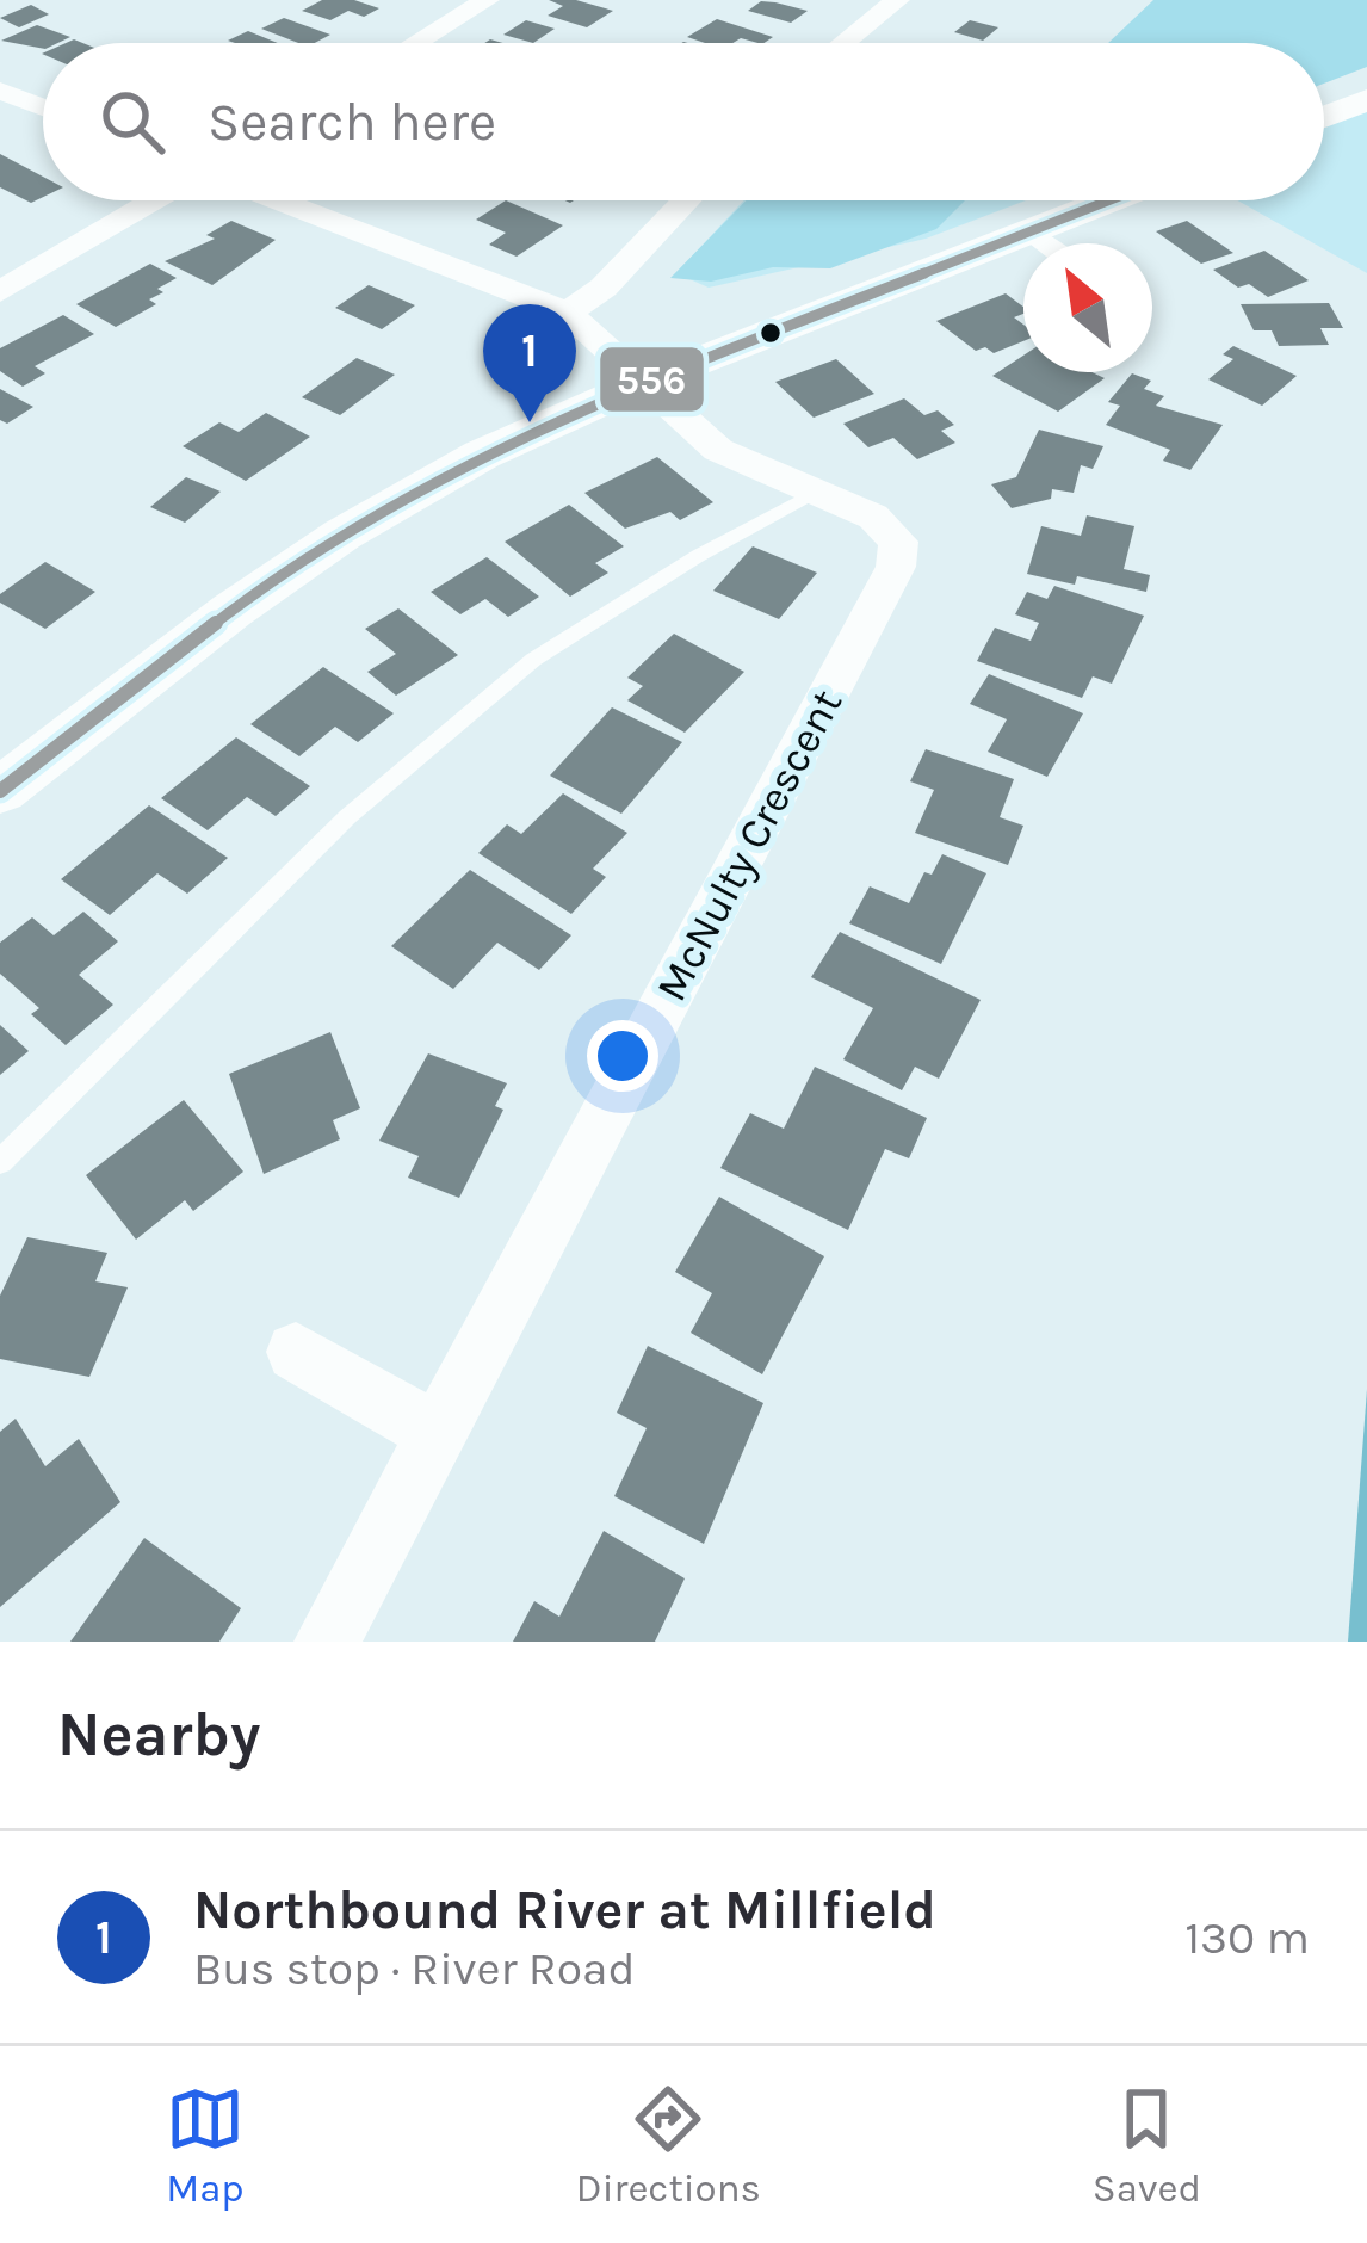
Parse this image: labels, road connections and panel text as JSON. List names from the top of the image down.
{
  "streets": {
    "street": ["McNulty Crescent"]
  },
  "lines": ["transit line 556"],
  "north": "top left",
  "page": {
    "search": "Search here",
    "pins": "1",
    "heading": "Nearby",
    "list": [
      {
        "mark": "1",
        "name": "Northbound River at Millfield",
        "note": "Bus stop · River Road",
        "value": "130 m"
      }
    ],
    "nav": ["Map", "Directions", "Saved"]
  }
}
